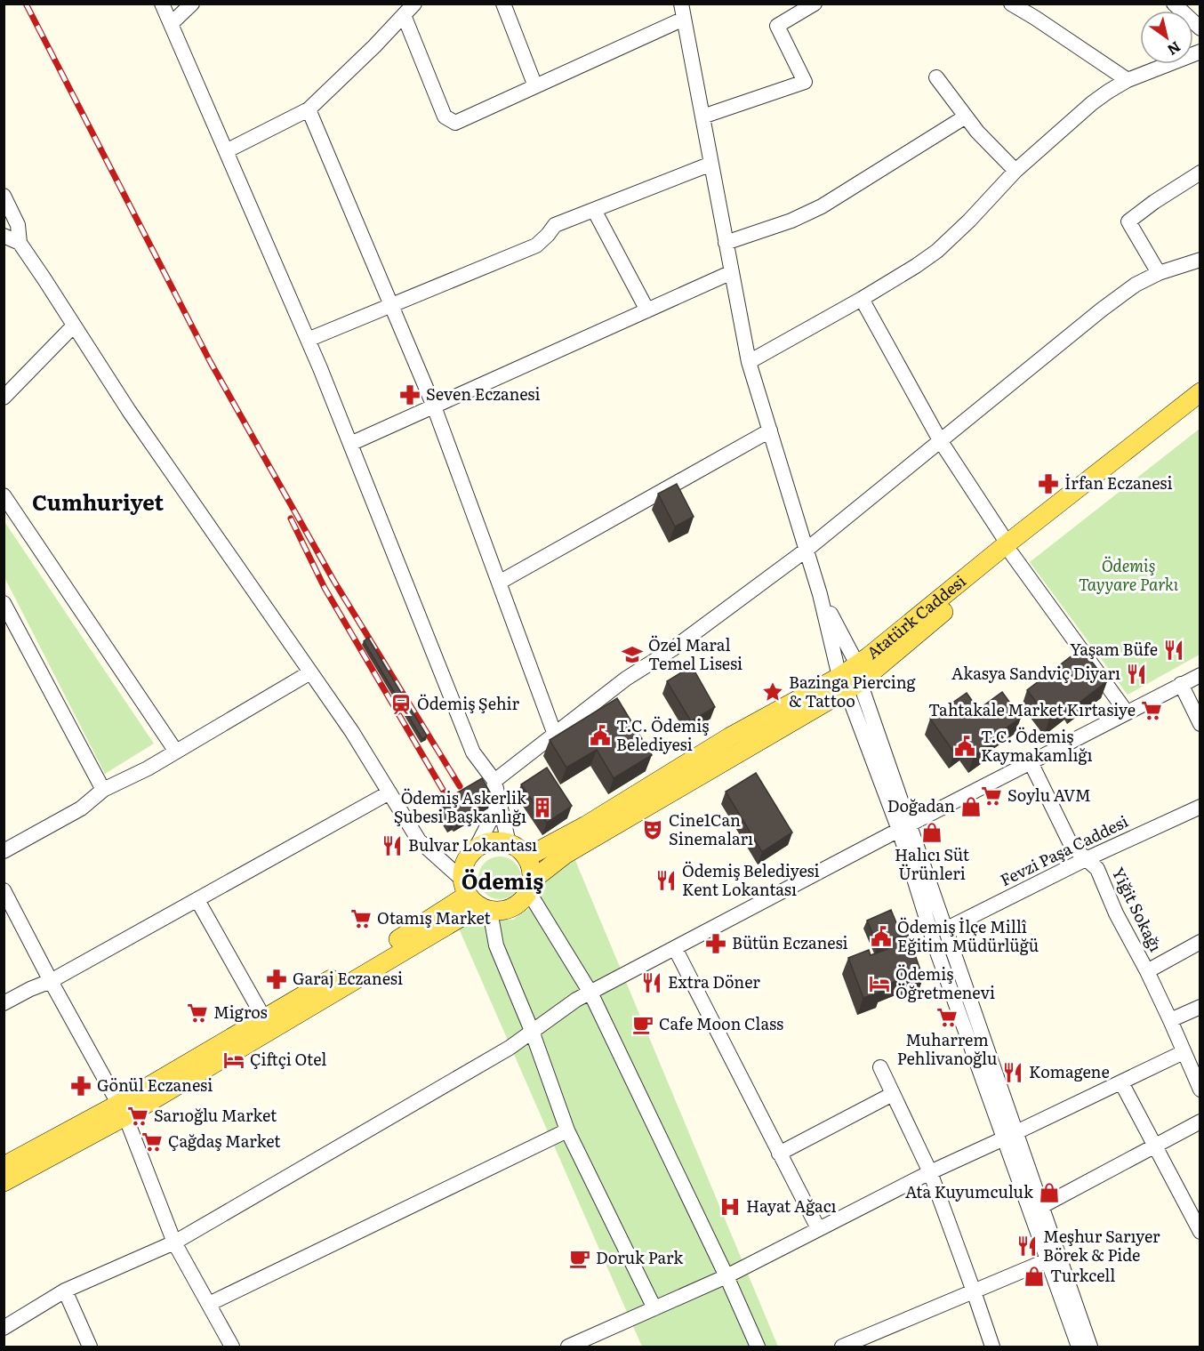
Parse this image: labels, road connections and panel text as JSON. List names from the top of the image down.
{
  "streets": {
    "main road": ["Atatürk Caddesi"],
    "street": ["Fevzi Paşa Caddesi", "Yiğit Sokağı"]
  },
  "crossings": [
    ["Fevzi Paşa Caddesi", "Yiğit Sokağı"]
  ],
  "districts": ["Cumhuriyet", "Ödemiş"],
  "parks": ["Ödemiş Tayyare Parkı"],
  "places": {
    "pharmacy": [
      "Seven Eczanesi",
      "İrfan Eczanesi",
      "Bütün Eczanesi",
      "Garaj Eczanesi",
      "Gönül Eczanesi"
    ],
    "restaurant": [
      "Yaşam Büfe",
      "Akasya Sandviç Diyarı",
      "Bulvar Lokantası",
      "Ödemiş Belediyesi Kent Lokantası",
      "Extra Döner",
      "Komagene",
      "Meşhur Sarıyer Börek & Pide"
    ],
    "school or university": ["Özel Maral Temel Lisesi"],
    "place": ["Bazinga Piercing & Tattoo"],
    "station": ["Ödemiş Şehir"],
    "supermarket": [
      "Tahtakale Market Kırtasiye",
      "Soylu AVM",
      "Otamış Market",
      "Migros",
      "Muharrem Pehlivanoğlu",
      "Sarıoğlu Market",
      "Çağdaş Market"
    ],
    "public building": ["T.C. Ödemiş Belediyesi", "T.C. Ödemiş Kaymakamlığı", "Ödemiş İlçe Millî Eğitim Müdürlüğü"],
    "shop": [
      "Doğadan",
      "Halıcı Süt Ürünleri",
      "Ata Kuyumculuk",
      "Turkcell"
    ],
    "building": ["Ödemiş Askerlik Şubesi Başkanlığı"],
    "theatre": ["Cine1Can Sinemaları"],
    "hotel": ["Ödemiş Öğretmenevi", "Çiftçi Otel"],
    "cafe": ["Cafe Moon Class", "Doruk Park"],
    "hospital": ["Hayat Ağacı"]
  },
  "north": "bottom right"
}
